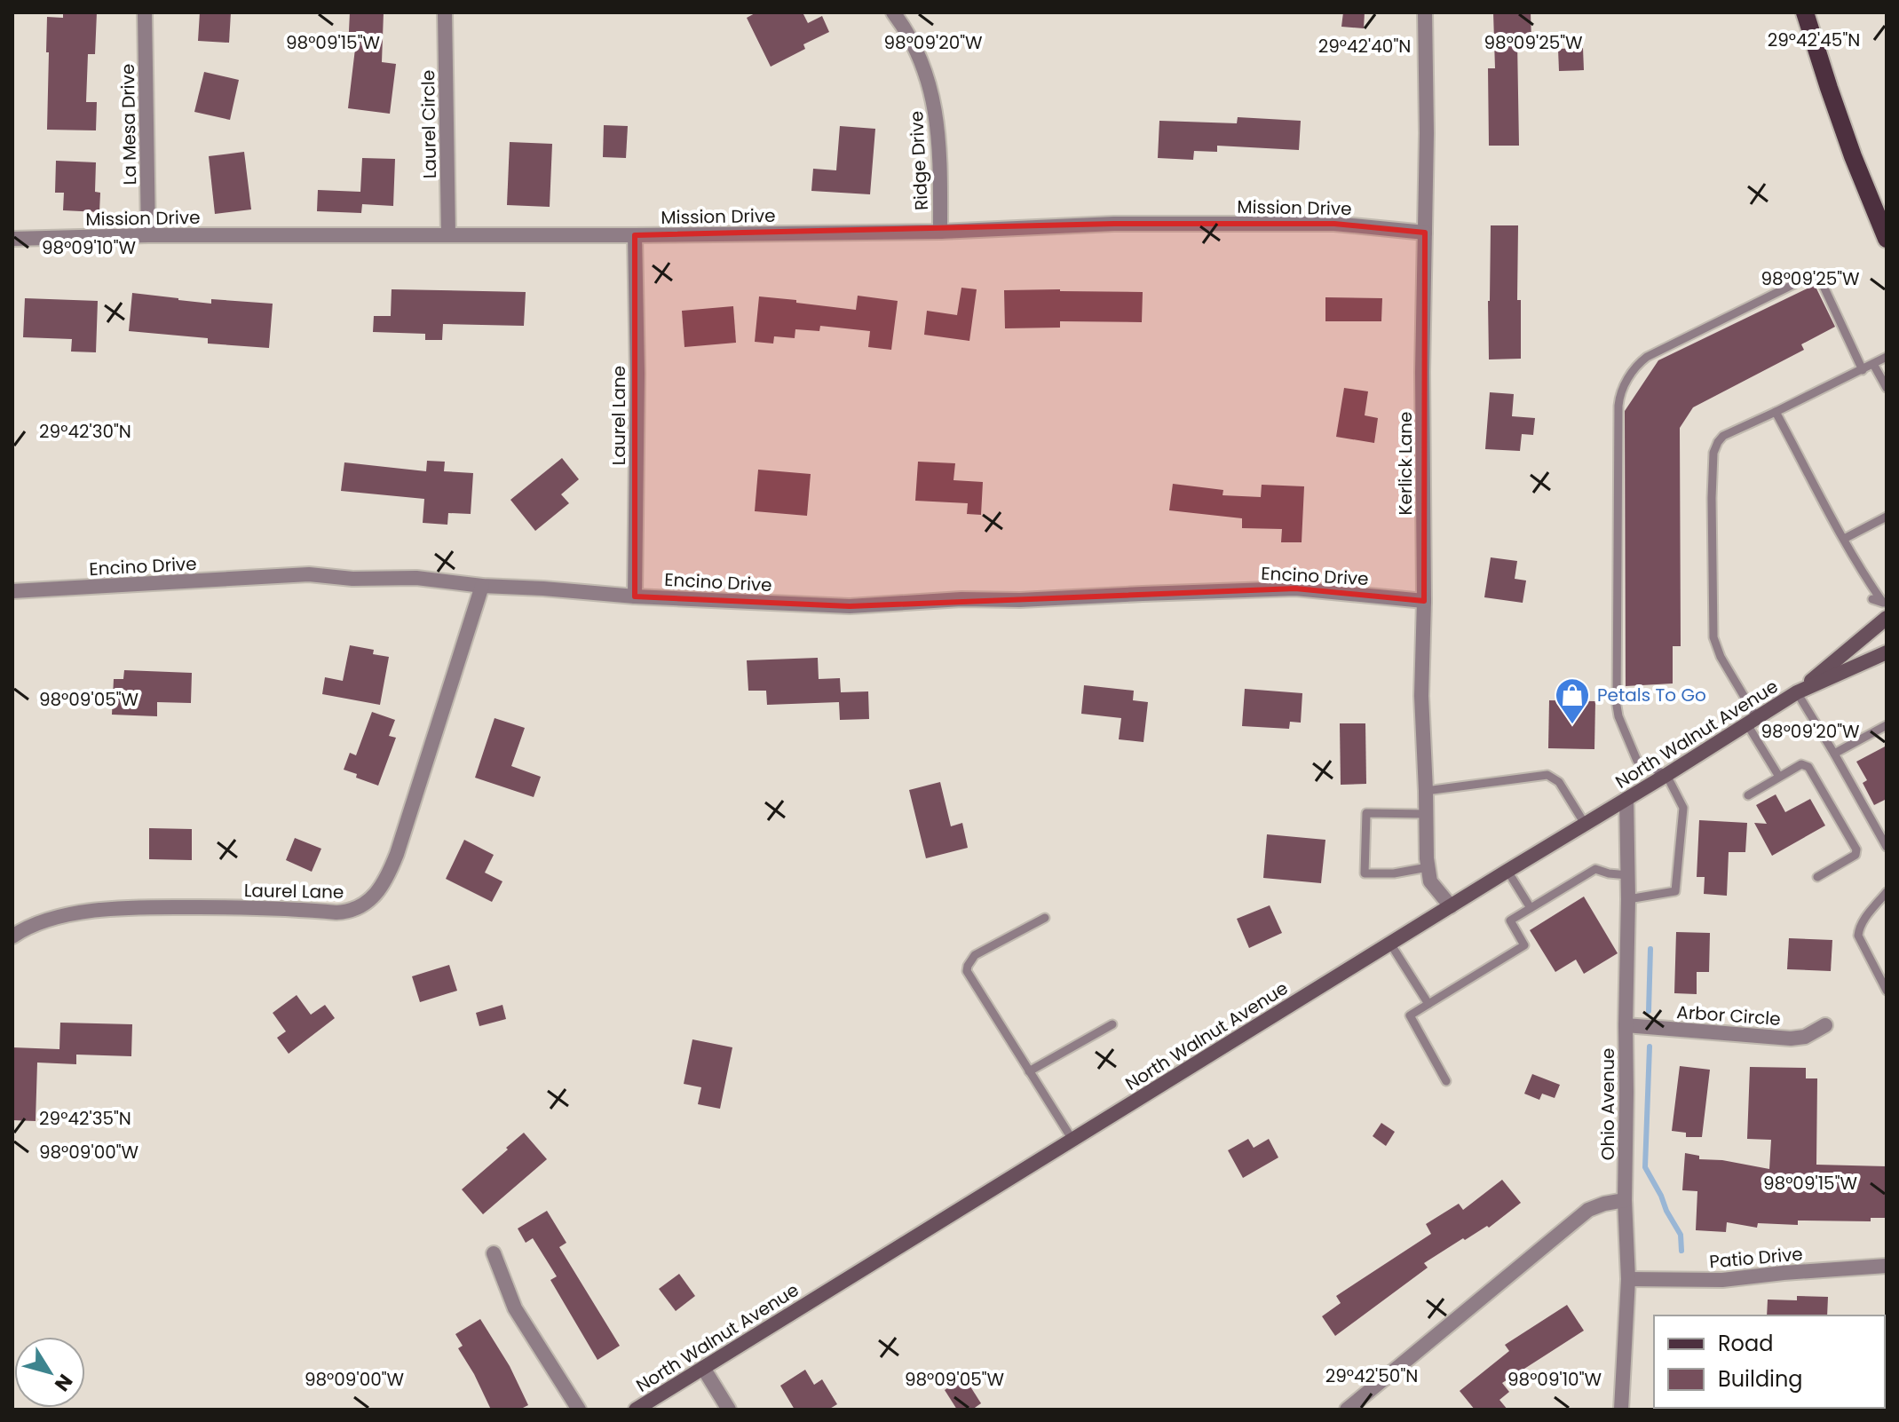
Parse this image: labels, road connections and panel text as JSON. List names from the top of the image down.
{
  "streets": {
    "main road": ["North Walnut Avenue"],
    "street": [
      "La Mesa Drive",
      "Laurel Circle",
      "Ridge Drive",
      "Mission Drive",
      "Laurel Lane",
      "Kerlick Lane",
      "Encino Drive",
      "Arbor Circle",
      "Ohio Avenue",
      "Patio Drive"
    ]
  },
  "crossings": [
    ["La Mesa Drive", "Mission Drive"],
    ["Laurel Circle", "Mission Drive"],
    ["Ridge Drive", "Mission Drive"],
    ["Mission Drive", "Laurel Lane"],
    ["Mission Drive", "Kerlick Lane"],
    ["Laurel Lane", "Encino Drive"],
    ["Kerlick Lane", "Encino Drive"],
    ["Kerlick Lane", "North Walnut Avenue"],
    ["North Walnut Avenue", "Ohio Avenue"],
    ["Arbor Circle", "Ohio Avenue"],
    ["Ohio Avenue", "Patio Drive"]
  ],
  "places": {
    "shop": ["Petals To Go"]
  },
  "legend": ["Road", "Building"],
  "north": "bottom right",
  "coordinates": [
    "29°42'45\"N",
    "98°09'15\"W",
    "98°09'20\"W",
    "98°09'25\"W",
    "29°42'40\"N",
    "98°09'10\"W",
    "29°42'30\"N",
    "98°09'05\"W",
    "29°42'35\"N",
    "98°09'00\"W",
    "29°42'50\"N"
  ]
}
